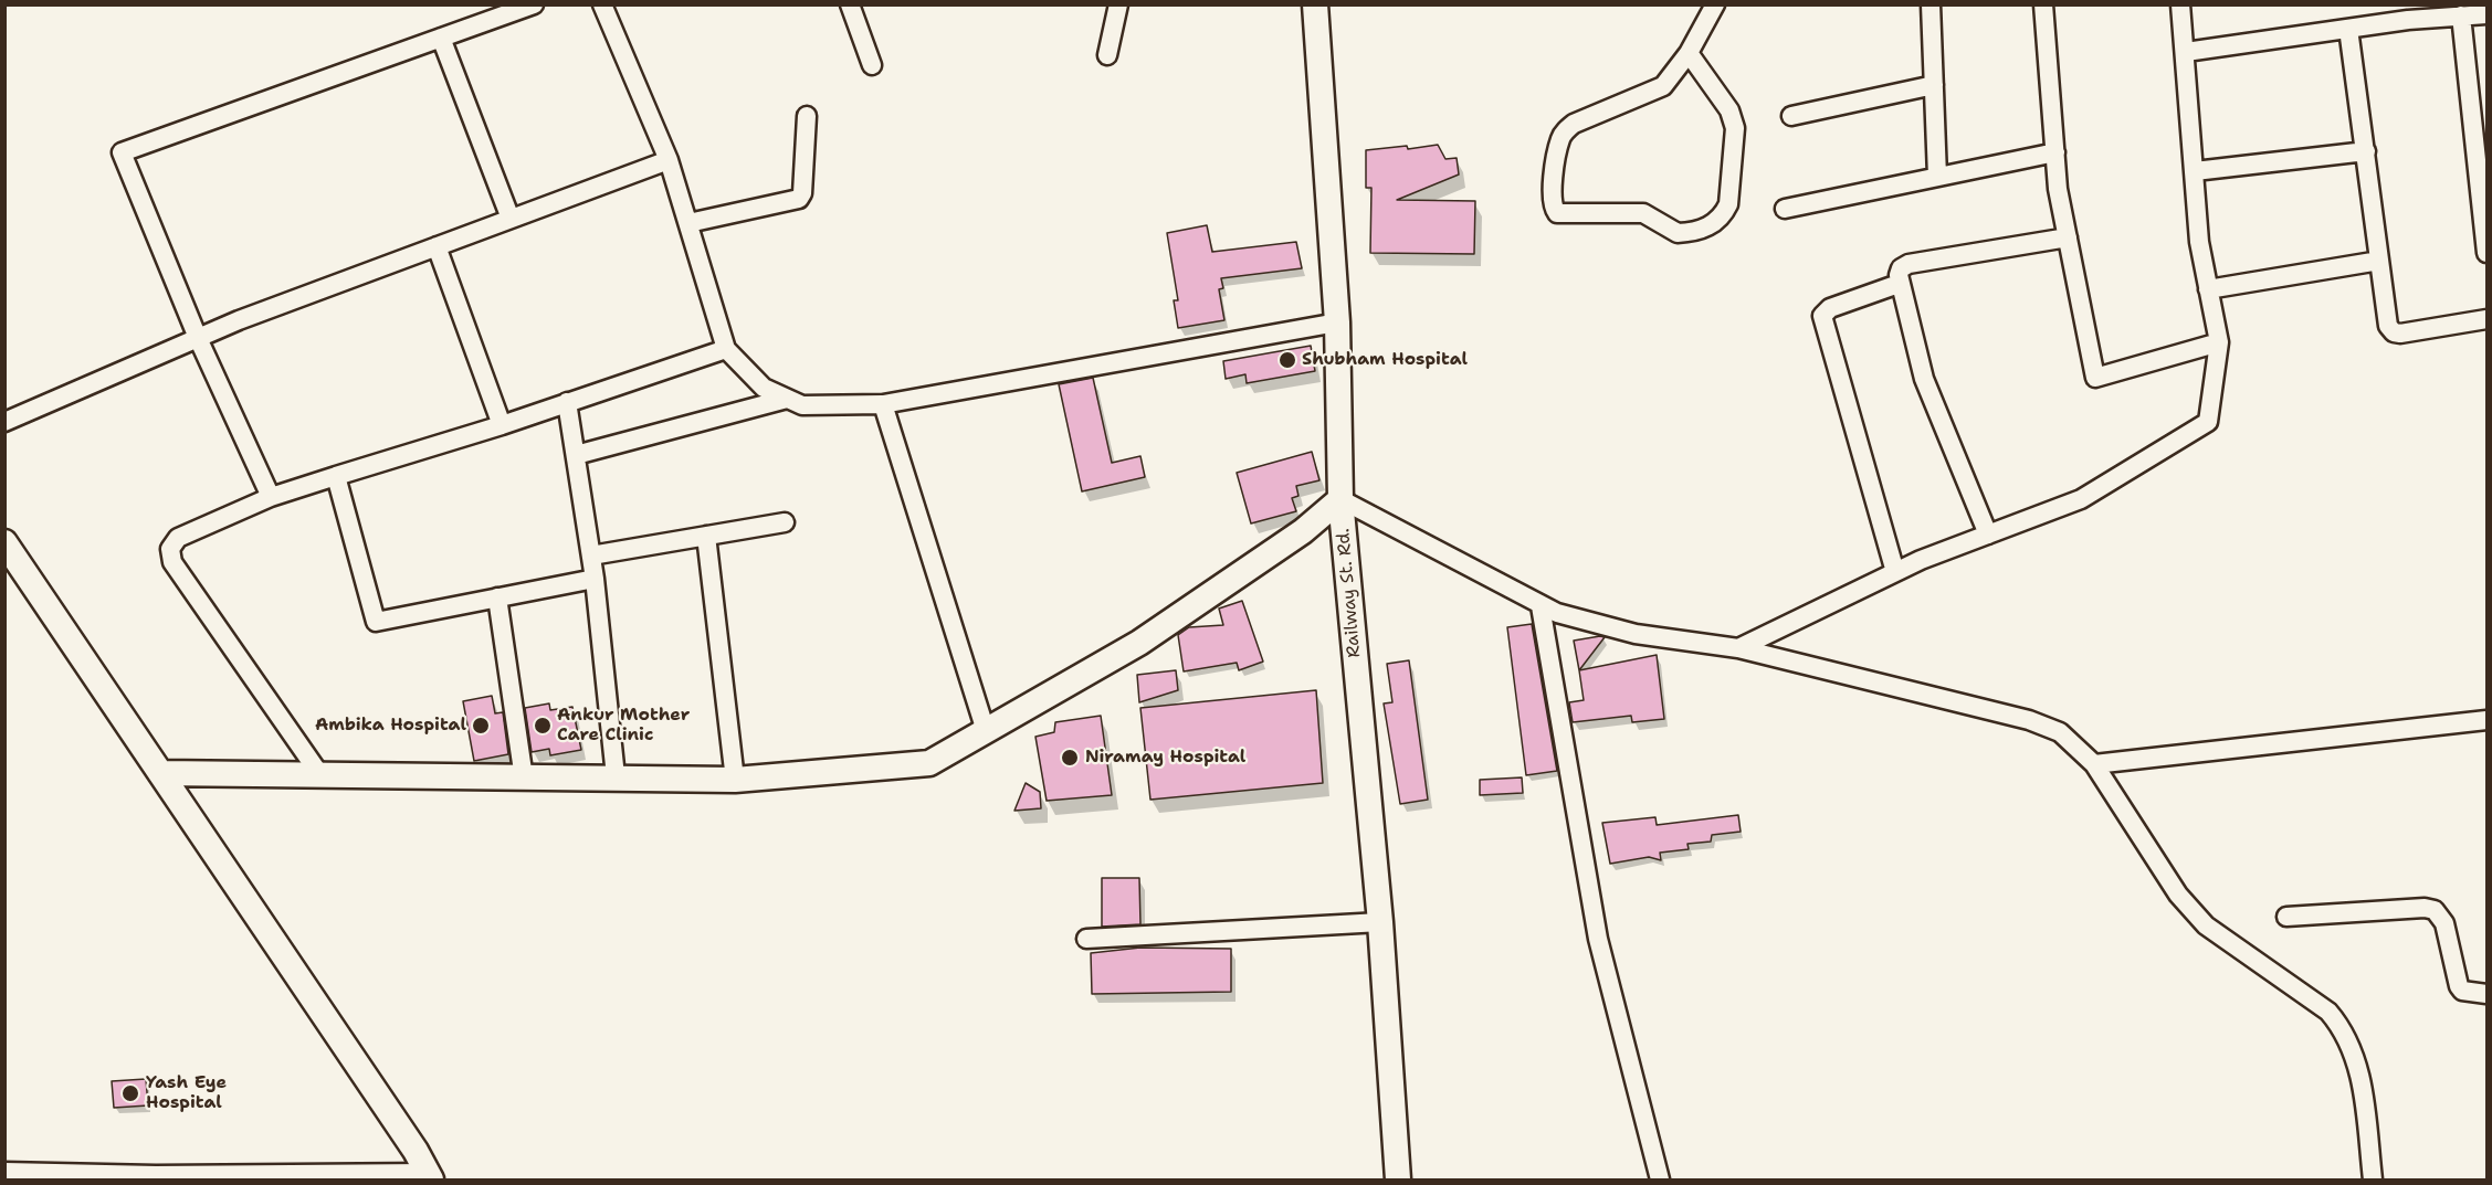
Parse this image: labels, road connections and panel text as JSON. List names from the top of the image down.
{
  "streets": {
    "street": ["Railway St. Rd."]
  },
  "places": [
    "Shubham Hospital",
    "Ambika Hospital",
    "Ankur Mother Care Clinic",
    "Niramay Hospital",
    "Yash Eye Hospital"
  ]
}
